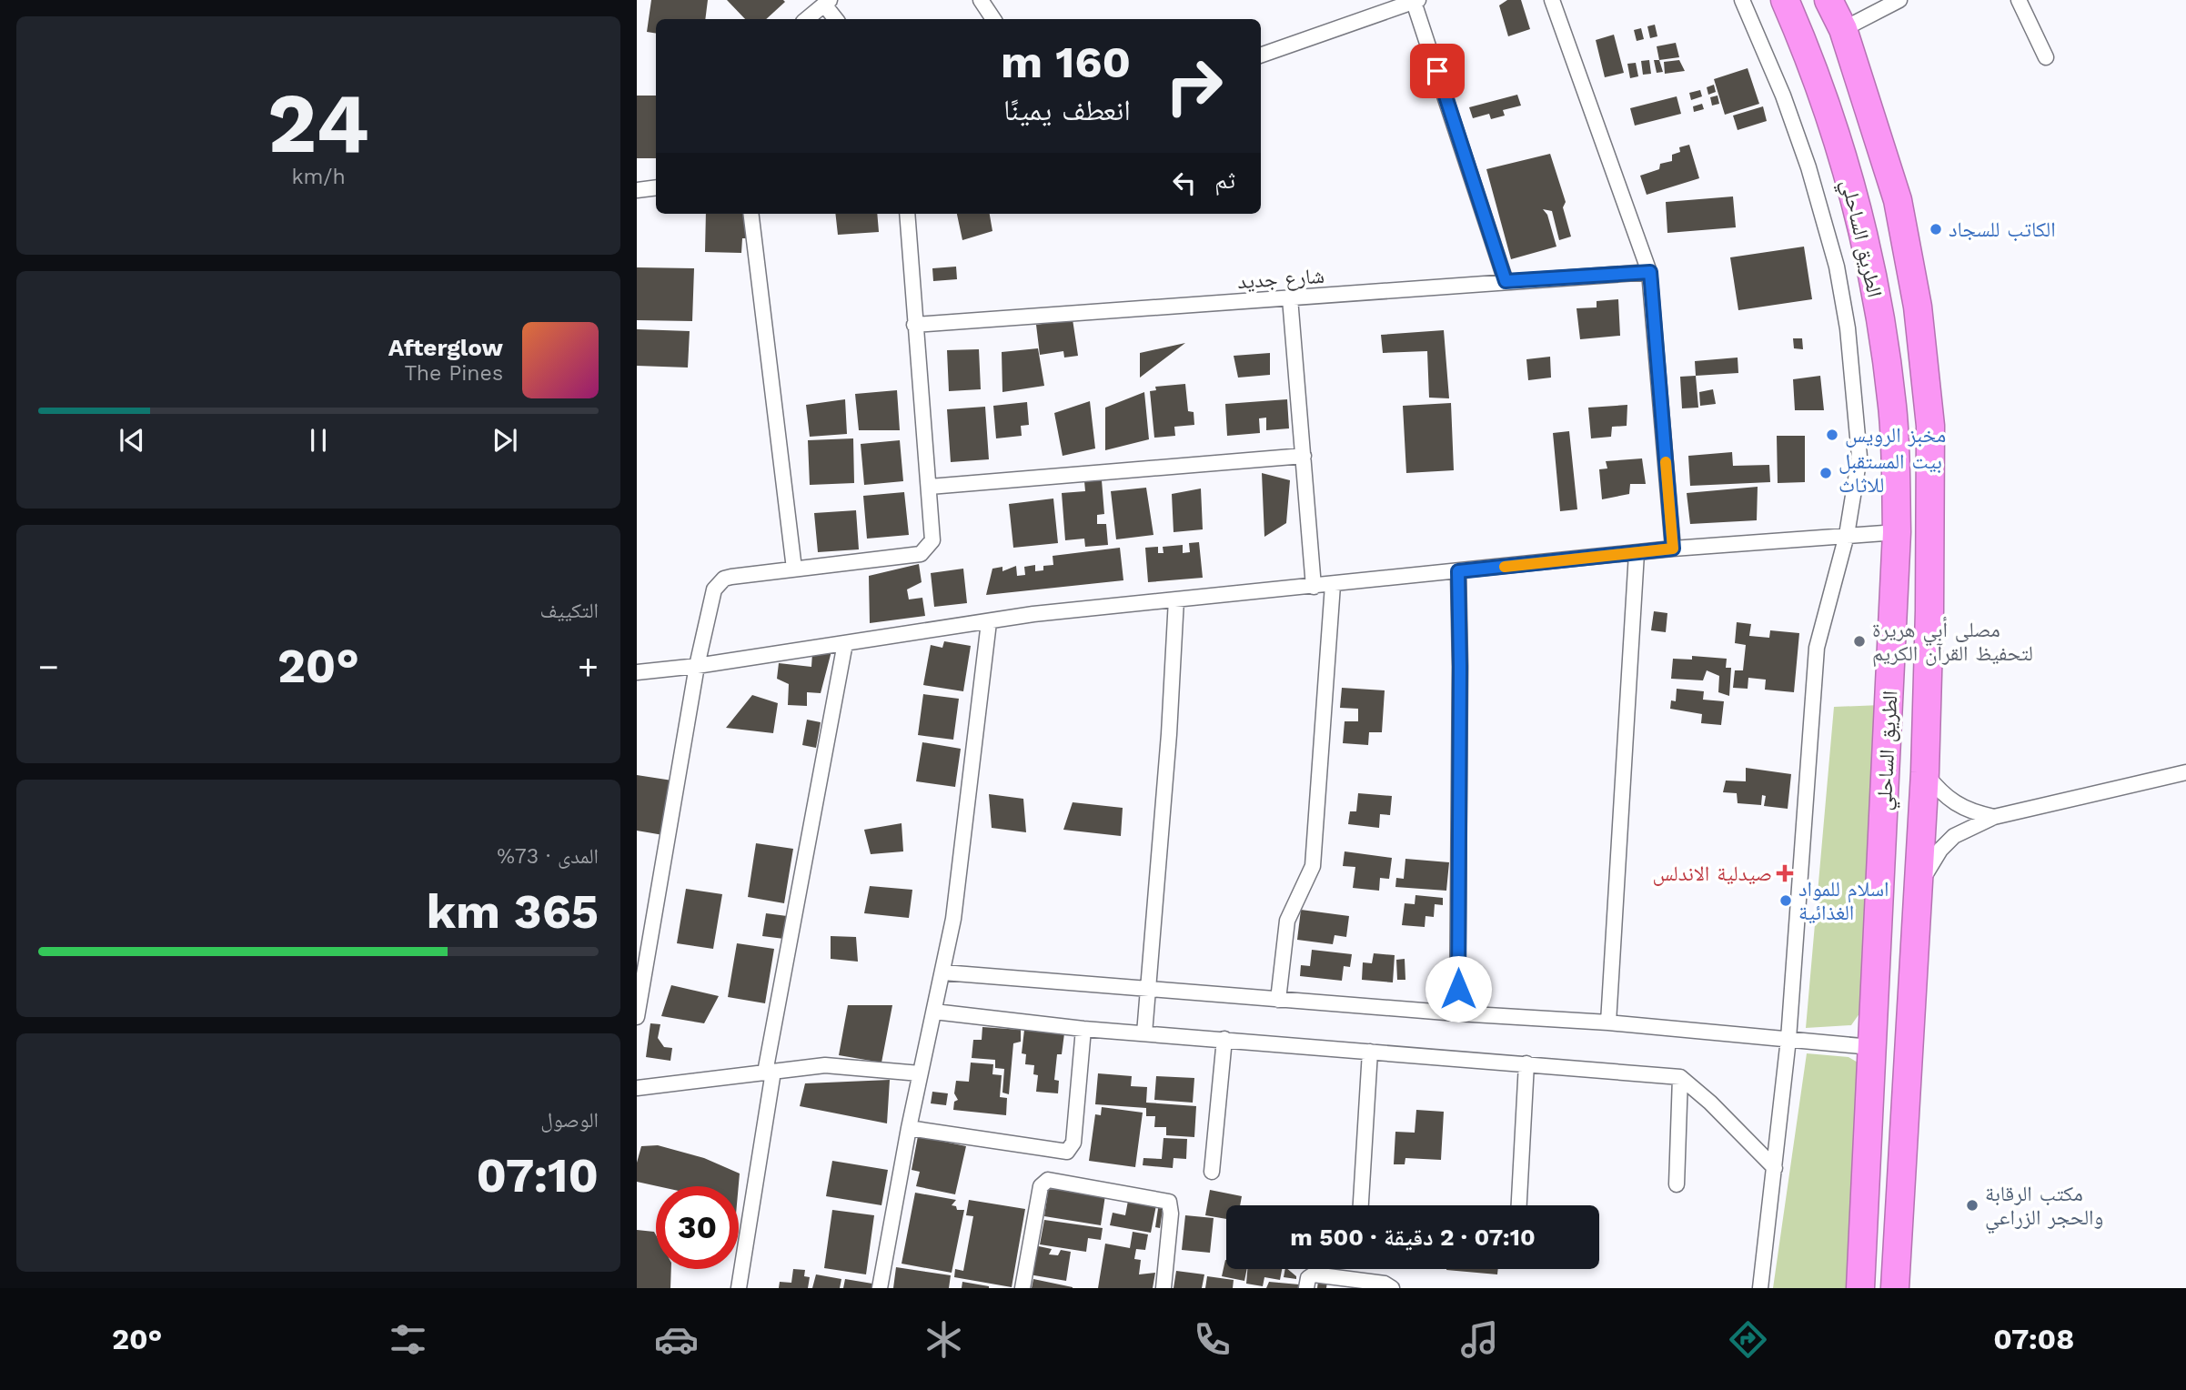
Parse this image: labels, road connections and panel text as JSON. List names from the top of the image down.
{
  "streets": {
    "highway": ["الطريق الساحلي"],
    "street": ["شارع جديد"]
  },
  "places": {
    "other": [
      "الكاتب للسجاد",
      "مخبز الرويس",
      "بيت المستقبل للاثاث",
      "مصلى أبي هريرة لتحفيظ القرآن الكريم",
      "اسلام للمواد الغذائية",
      "مكتب الرقابة والحجر الزراعي"
    ],
    "health": ["صيدلية الاندلس"]
  },
  "page": {
    "tile": [
      ["24", "km/h"],
      "التكييف",
      ["المدى · 73%", "365 km"],
      ["الوصول", "07:10"]
    ],
    "turn": ["160 m", "انعطف يمينًا"],
    "then": "ثم",
    "song": ["Afterglow", "The Pines"],
    "heat": ["−", "20°", "+"],
    "limit": "30",
    "trip": "07:10 · 2 دقيقة · 500 m",
    "tabs": ["07:08", "20°"]
  }
}
